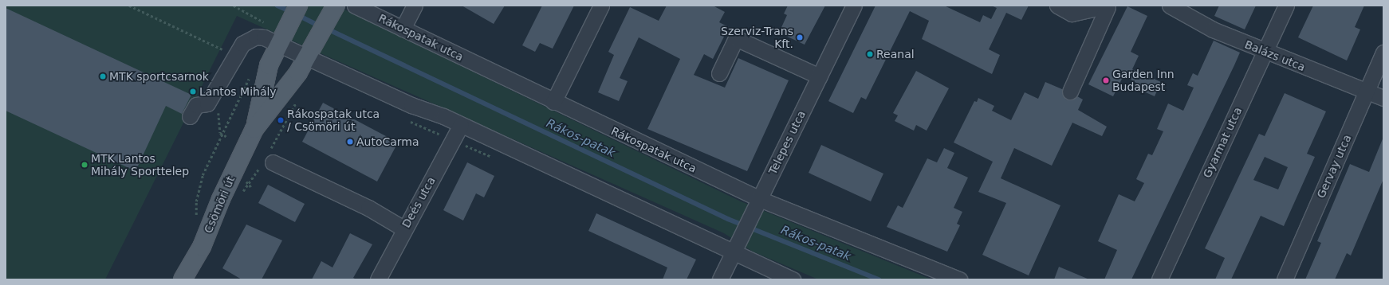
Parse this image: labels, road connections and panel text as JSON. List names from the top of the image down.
{
  "streets": {
    "main road": ["Csömöri út"],
    "street": [
      "Rákospatak utca",
      "Balázs utca",
      "Telepes utca",
      "Gyarmat utca",
      "Gervay utca",
      "Deés utca"
    ]
  },
  "crossings": [
    ["Rákospatak utca", "Telepes utca"],
    ["Balázs utca", "Gyarmat utca"],
    ["Balázs utca", "Gervay utca"]
  ],
  "water": ["Rákos-patak"],
  "places": [
    "Szerviz-Trans Kft.",
    "Reanal",
    "MTK sportcsarnok",
    "Garden Inn Budapest",
    "Lantos Mihály",
    "Rákospatak utca / Csömöri út",
    "AutoCarma",
    "MTK Lantos Mihály Sporttelep"
  ]
}
